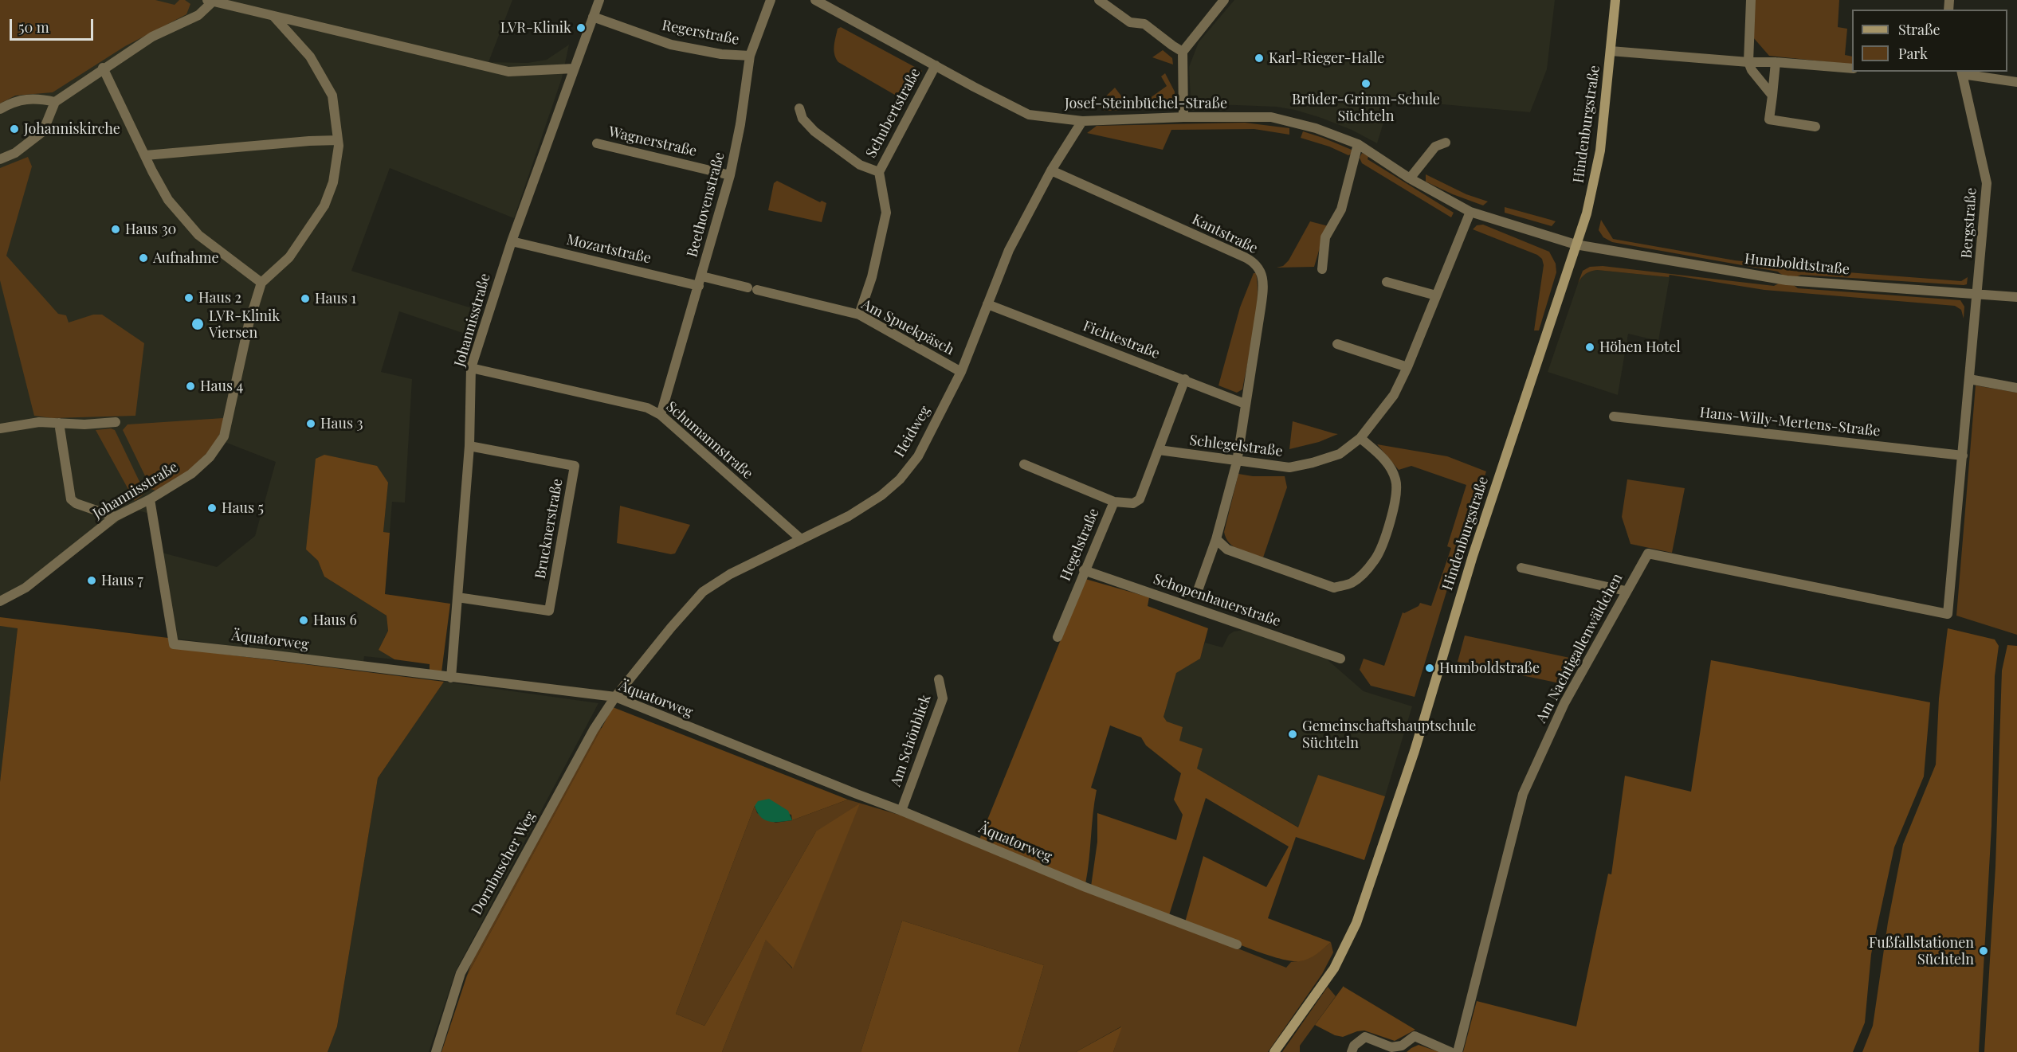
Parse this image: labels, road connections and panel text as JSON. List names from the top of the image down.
{
  "streets": {
    "main road": ["Hindenburgstraße"],
    "street": [
      "Regerstraße",
      "Josef-Steinbüchel-Straße",
      "Schubertstraße",
      "Wagnerstraße",
      "Beethovenstraße",
      "Bergstraße",
      "Kantstraße",
      "Mozartstraße",
      "Humboldtstraße",
      "Johannisstraße",
      "Am Spuekpäsch",
      "Fichtestraße",
      "Hans-Willy-Mertens-Straße",
      "Heidweg",
      "Schumannstraße",
      "Schlegelstraße",
      "Brucknerstraße",
      "Hegelstraße",
      "Schopenhauerstraße",
      "Äquatorweg",
      "Am Nachtigallenwäldchen",
      "Am Schönblick",
      "Dornbuscher Weg"
    ]
  },
  "crossings": [
    ["Regerstraße", "Beethovenstraße"],
    ["Regerstraße", "Johannisstraße"],
    ["Josef-Steinbüchel-Straße", "Schubertstraße"],
    ["Josef-Steinbüchel-Straße", "Hindenburgstraße"],
    ["Josef-Steinbüchel-Straße", "Humboldtstraße"],
    ["Josef-Steinbüchel-Straße", "Heidweg"],
    ["Josef-Steinbüchel-Straße", "Schlegelstraße"],
    ["Schubertstraße", "Am Spuekpäsch"],
    ["Hindenburgstraße", "Humboldtstraße"],
    ["Wagnerstraße", "Beethovenstraße"],
    ["Beethovenstraße", "Mozartstraße"],
    ["Beethovenstraße", "Am Spuekpäsch"],
    ["Beethovenstraße", "Schumannstraße"],
    ["Bergstraße", "Humboldtstraße"],
    ["Bergstraße", "Hans-Willy-Mertens-Straße"],
    ["Bergstraße", "Am Nachtigallenwäldchen"],
    ["Kantstraße", "Fichtestraße"],
    ["Kantstraße", "Heidweg"],
    ["Kantstraße", "Schlegelstraße"],
    ["Mozartstraße", "Johannisstraße"],
    ["Mozartstraße", "Am Spuekpäsch"],
    ["Johannisstraße", "Schumannstraße"],
    ["Johannisstraße", "Brucknerstraße"],
    ["Johannisstraße", "Äquatorweg"],
    ["Am Spuekpäsch", "Heidweg"],
    ["Fichtestraße", "Heidweg"],
    ["Fichtestraße", "Hegelstraße"],
    ["Heidweg", "Schumannstraße"],
    ["Heidweg", "Äquatorweg"],
    ["Heidweg", "Dornbuscher Weg"],
    ["Schlegelstraße", "Hegelstraße"],
    ["Hegelstraße", "Schopenhauerstraße"],
    ["Äquatorweg", "Am Schönblick"],
    ["Äquatorweg", "Dornbuscher Weg"]
  ],
  "places": [
    "LVR-Klinik",
    "Karl-Rieger-Halle",
    "Brüder-Grimm-Schule Süchteln",
    "Johanniskirche",
    "Haus 30",
    "Aufnahme",
    "Haus 2",
    "Haus 1",
    "LVR-Klinik Viersen",
    "Höhen Hotel",
    "Haus 4",
    "Haus 3",
    "Haus 5",
    "Haus 7",
    "Haus 6",
    "Humboldstraße",
    "Gemeinschaftshauptschule Süchteln",
    "Fußfallstationen Süchteln"
  ],
  "legend": ["Straße", "Park"],
  "scale_bar": "50 m"
}
